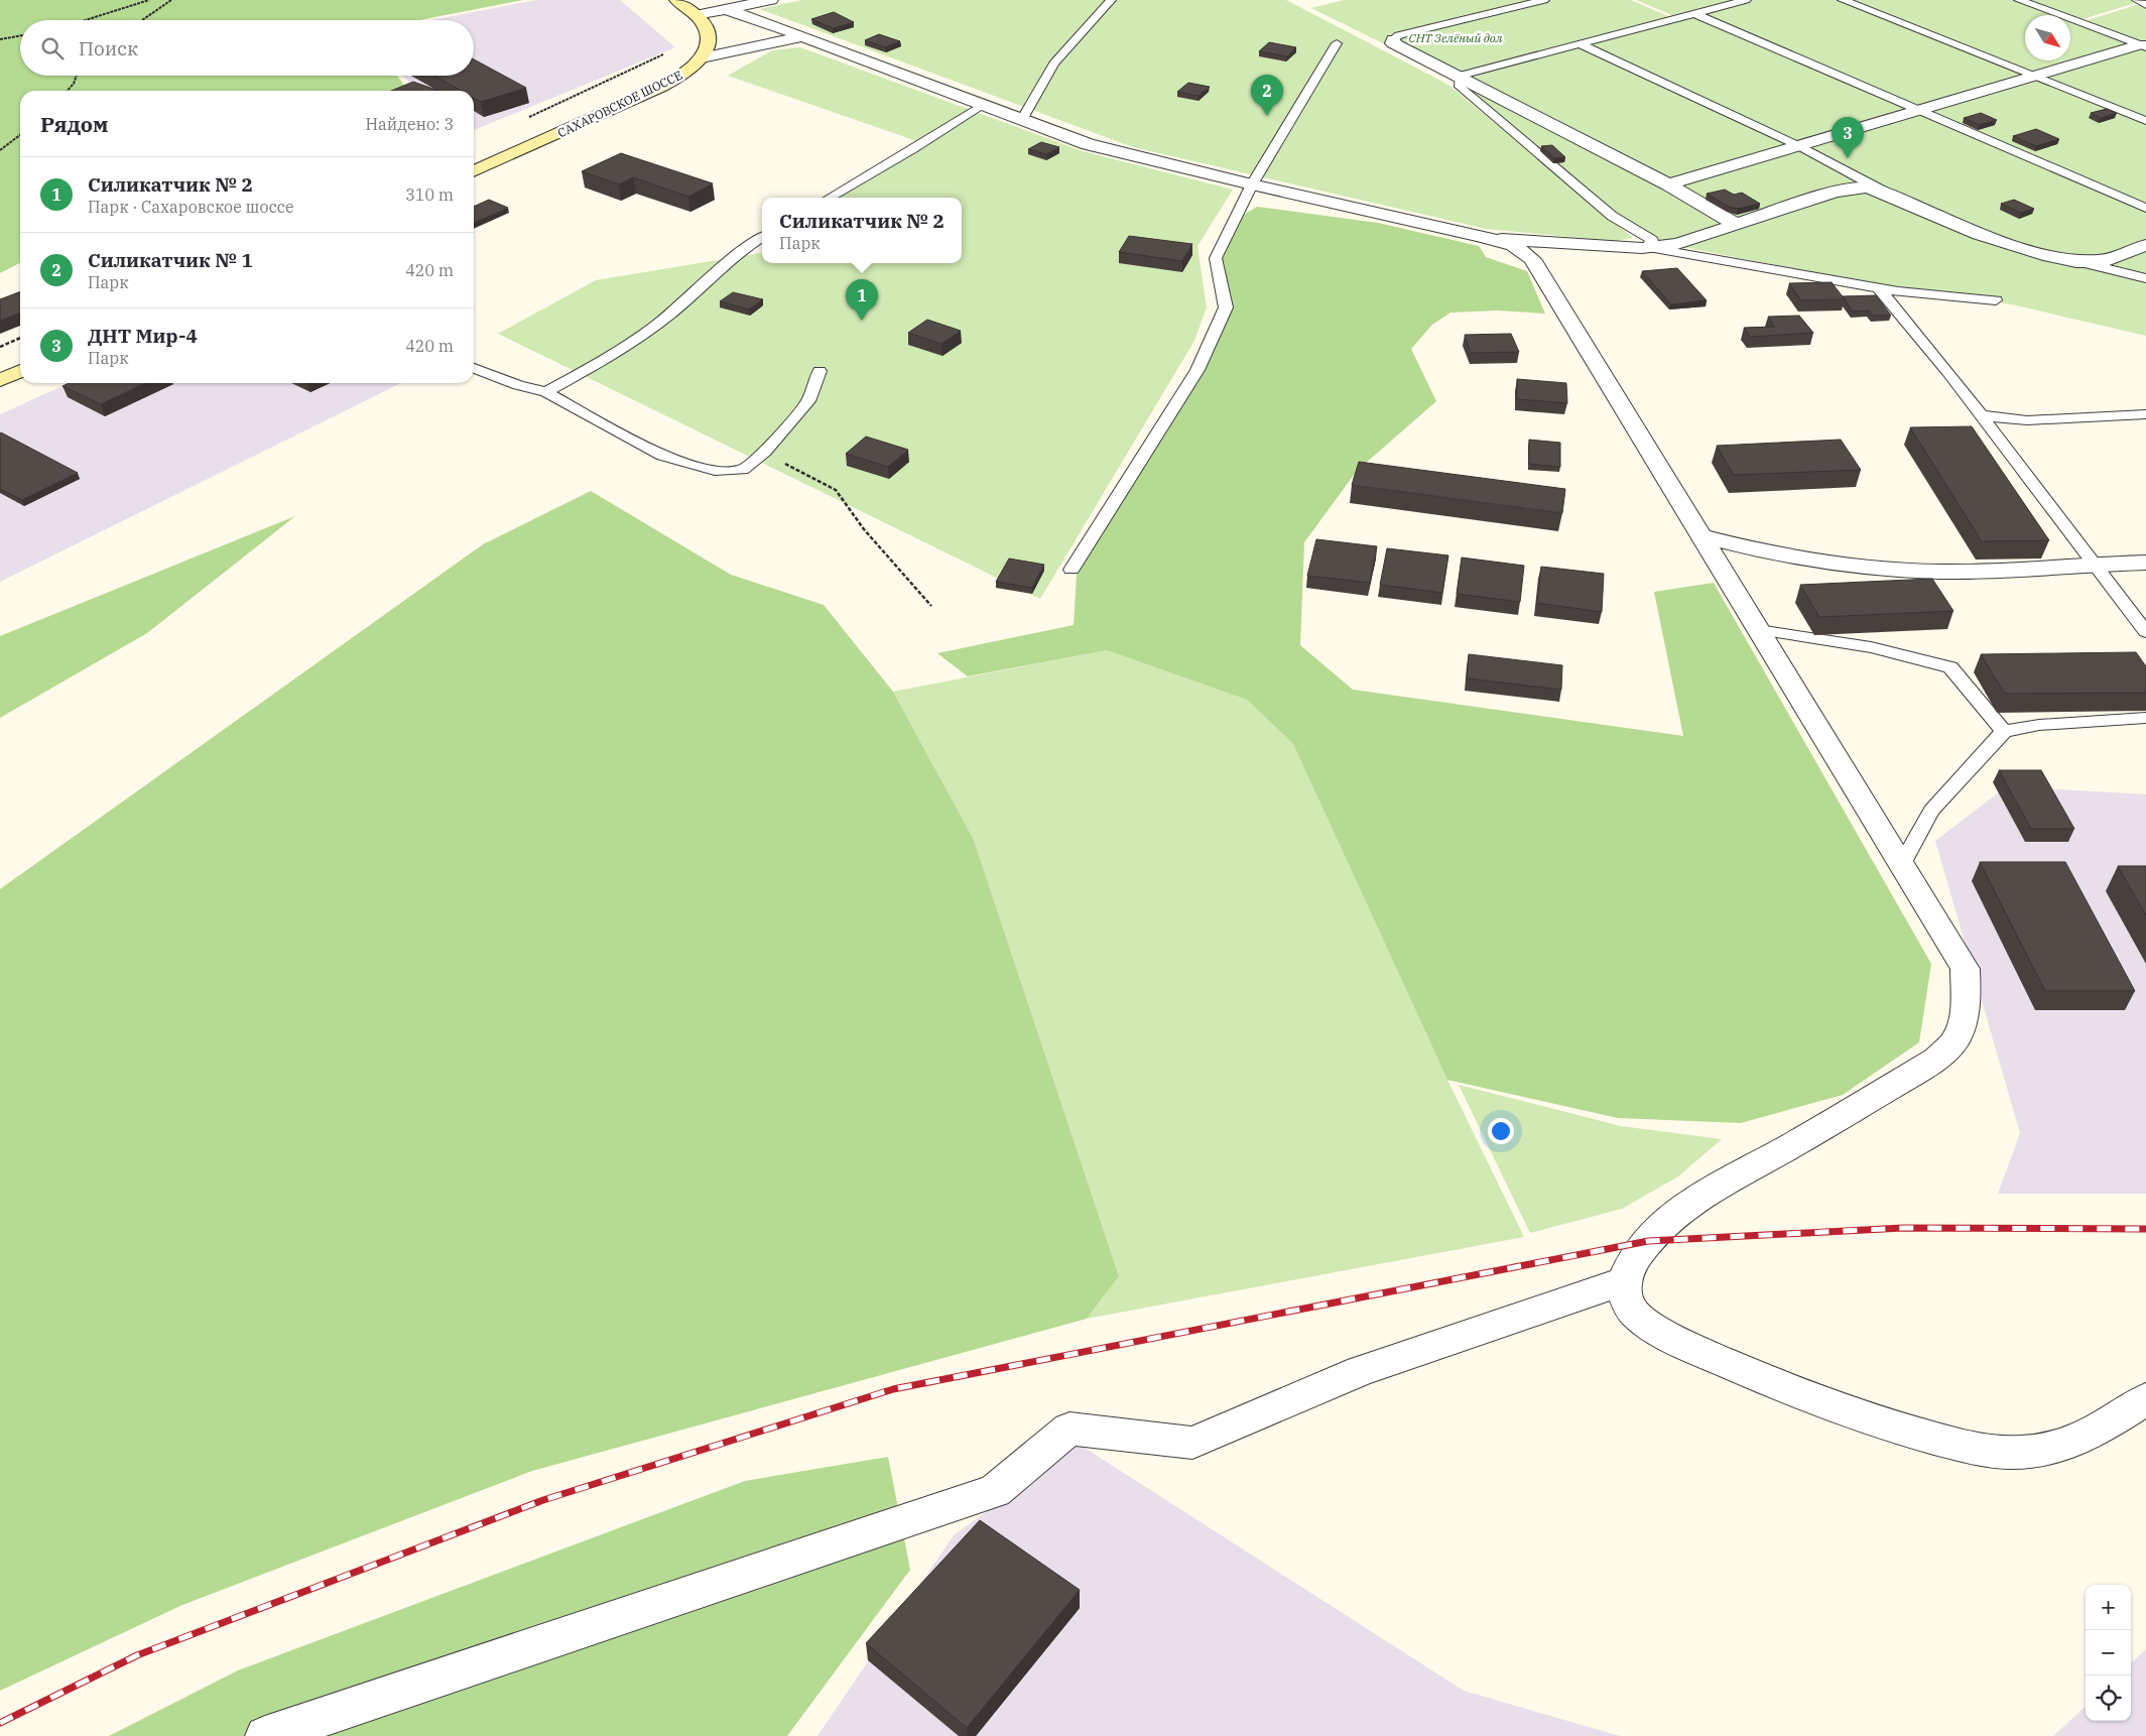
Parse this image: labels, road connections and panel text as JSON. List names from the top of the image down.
{
  "streets": {
    "main road": ["САХАРОВСКОЕ ШОССЕ"]
  },
  "parks": ["СНТ Зелёный дол"],
  "north": "bottom right",
  "page": {
    "search": "Поиск",
    "pins": ["2", "3", "1"],
    "heading": ["Рядом", "Найдено: 3"],
    "list": [
      {
        "mark": "1",
        "name": "Силикатчик № 2",
        "note": "Парк · Сахаровское шоссе",
        "value": "310 m"
      },
      {
        "mark": "2",
        "name": "Силикатчик № 1",
        "note": "Парк",
        "value": "420 m"
      },
      {
        "mark": "3",
        "name": "ДНТ Мир-4",
        "note": "Парк",
        "value": "420 m"
      }
    ],
    "popup": ["Силикатчик № 2", "Парк"],
    "map_buttons": ["+", "−"]
  }
}
